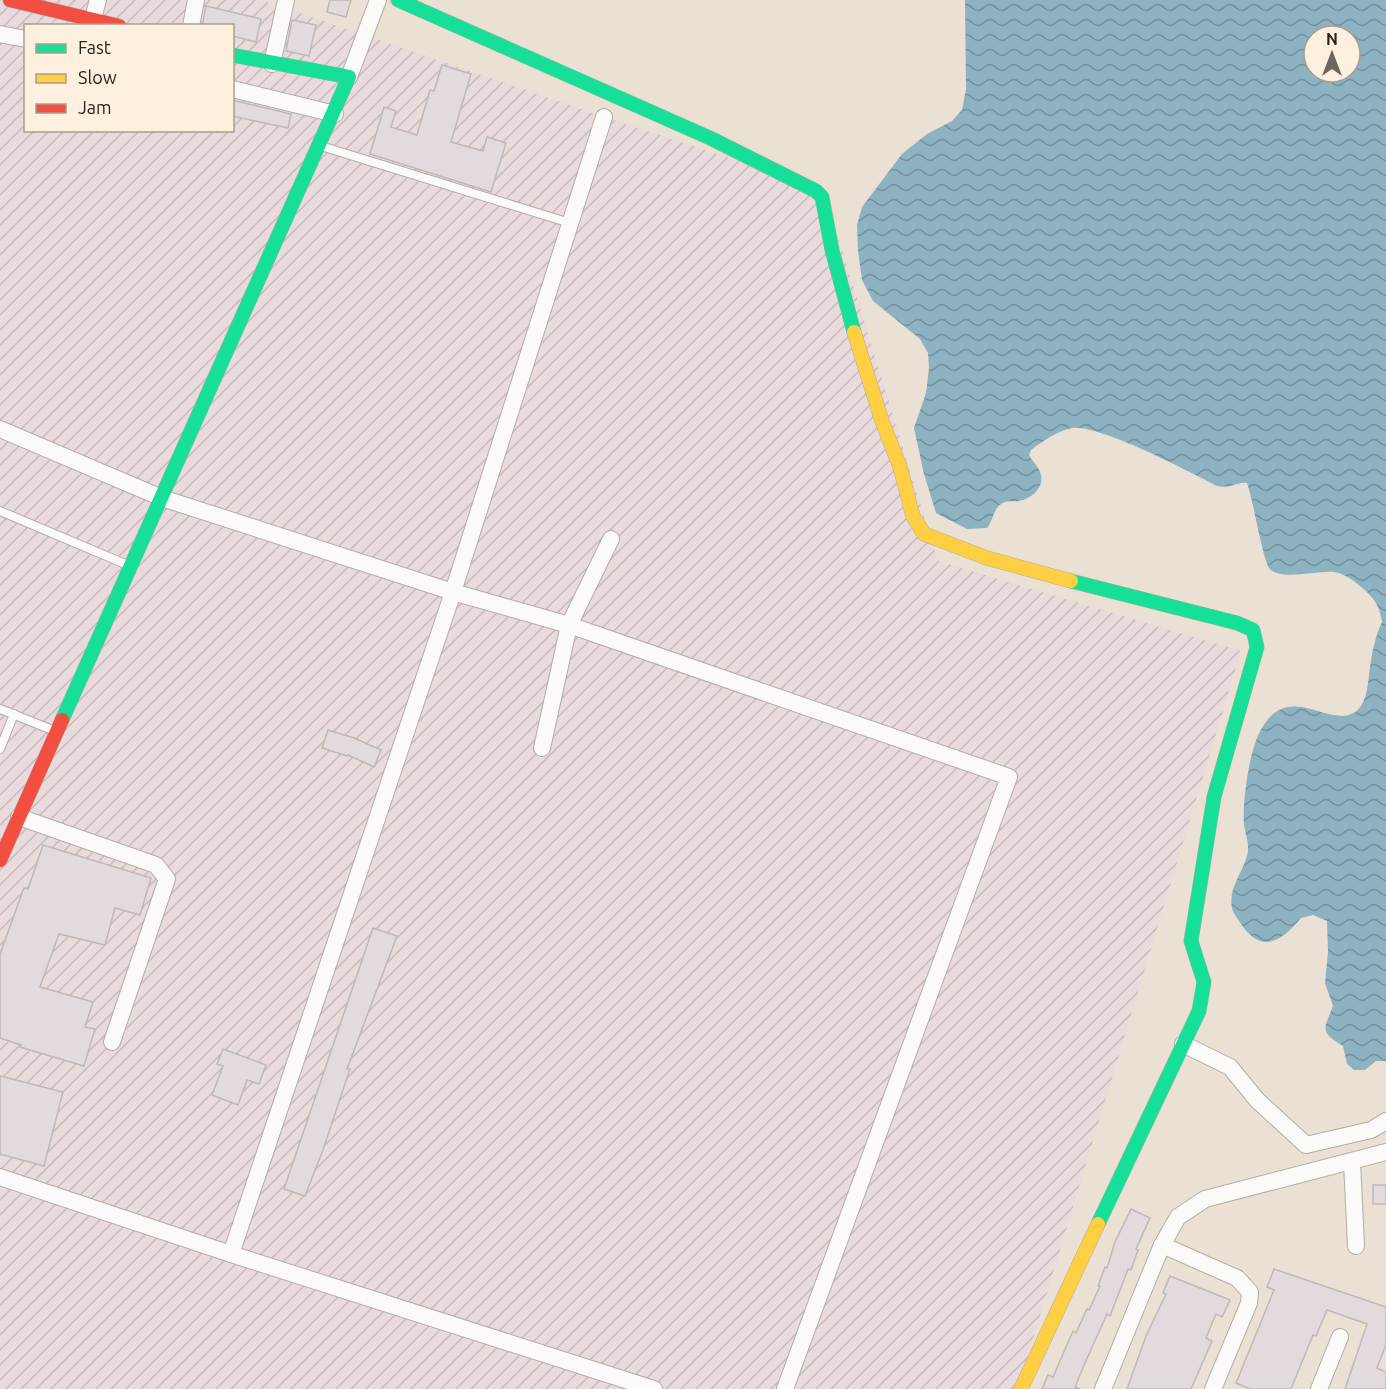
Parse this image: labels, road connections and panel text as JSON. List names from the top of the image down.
{
  "legend": ["Fast", "Slow", "Jam"],
  "north": "top"
}
